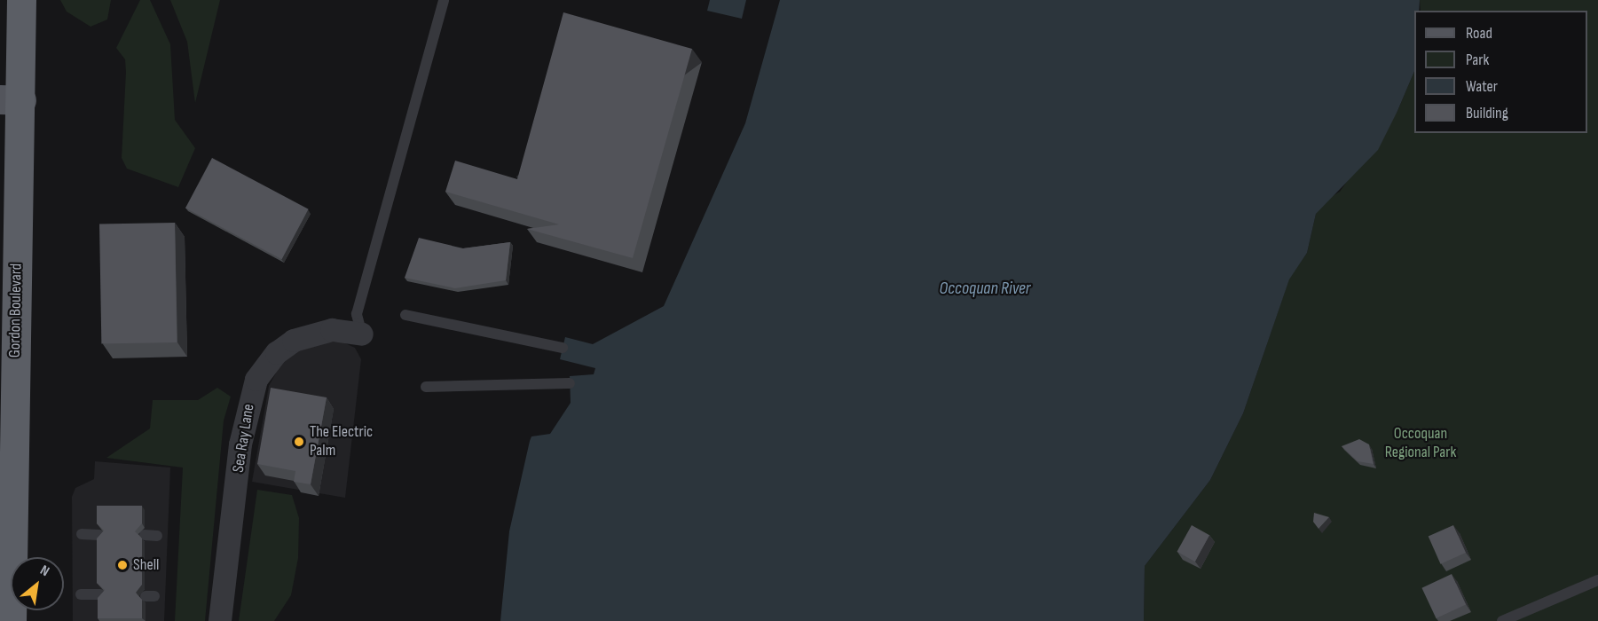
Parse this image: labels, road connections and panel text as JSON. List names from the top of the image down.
{
  "streets": {
    "highway": ["Gordon Boulevard"],
    "street": ["Sea Ray Lane"]
  },
  "water": ["Occoquan River"],
  "parks": ["Occoquan Regional Park"],
  "places": ["The Electric Palm", "Shell"],
  "legend": [
    "Road",
    "Park",
    "Water",
    "Building"
  ],
  "north": "top right"
}
